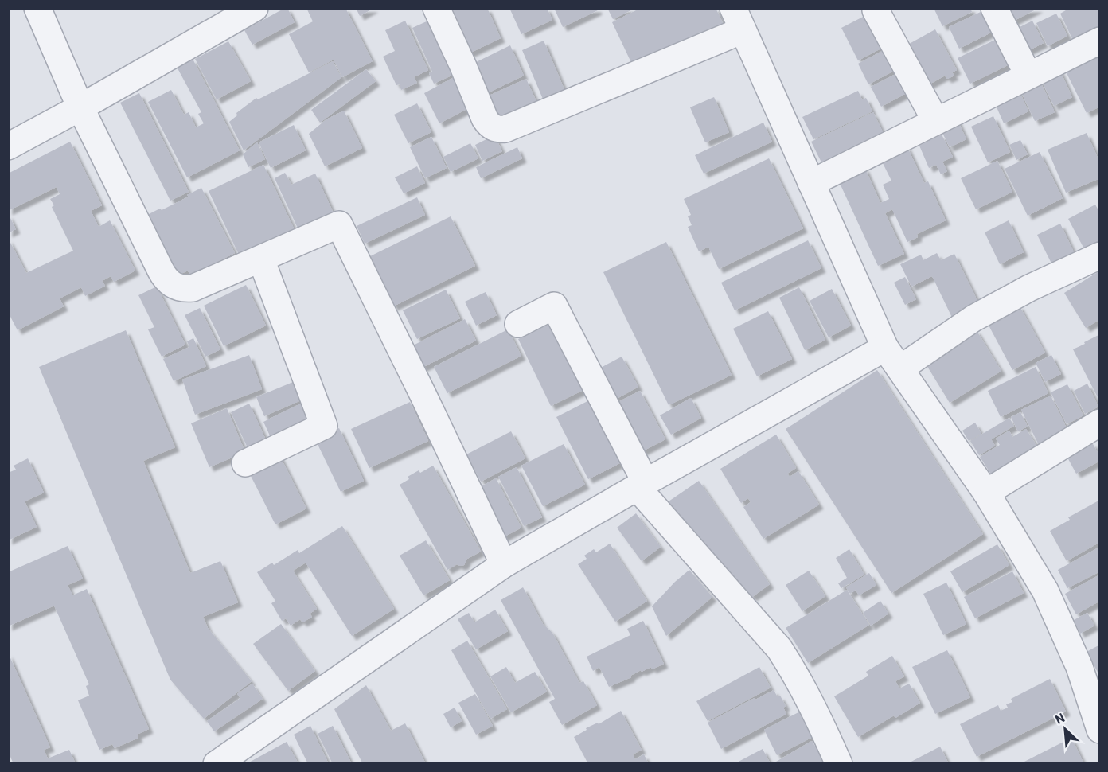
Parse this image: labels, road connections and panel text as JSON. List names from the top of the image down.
{
  "north": "top left"
}
